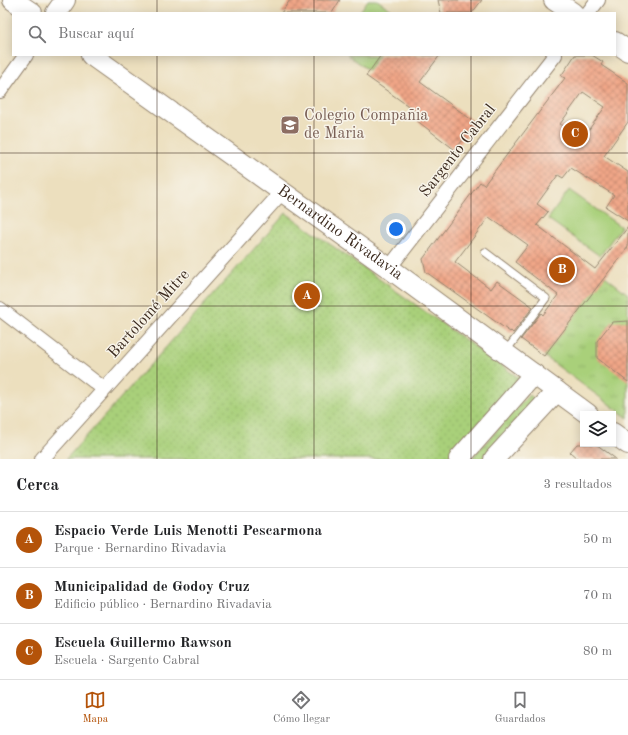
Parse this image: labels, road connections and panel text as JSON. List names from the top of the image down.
{
  "streets": {
    "main road": ["Bernardino Rivadavia"],
    "street": ["Sargento Cabral", "Bartolomé Mitre"]
  },
  "crossings": [
    ["Sargento Cabral", "Bernardino Rivadavia"],
    ["Bernardino Rivadavia", "Bartolomé Mitre"]
  ],
  "places": {
    "school or university": ["Colegio Compañia de Maria"]
  },
  "page": {
    "search": "Buscar aquí",
    "pins": ["C", "B", "A"],
    "heading": ["Cerca", "3 resultados"],
    "list": [
      {
        "mark": "A",
        "name": "Espacio Verde Luis Menotti Pescarmona",
        "note": "Parque · Bernardino Rivadavia",
        "value": "50 m"
      },
      {
        "mark": "B",
        "name": "Municipalidad de Godoy Cruz",
        "note": "Edificio público · Bernardino Rivadavia",
        "value": "70 m"
      },
      {
        "mark": "C",
        "name": "Escuela Guillermo Rawson",
        "note": "Escuela · Sargento Cabral",
        "value": "80 m"
      }
    ],
    "nav": ["Mapa", "Cómo llegar", "Guardados"]
  }
}
